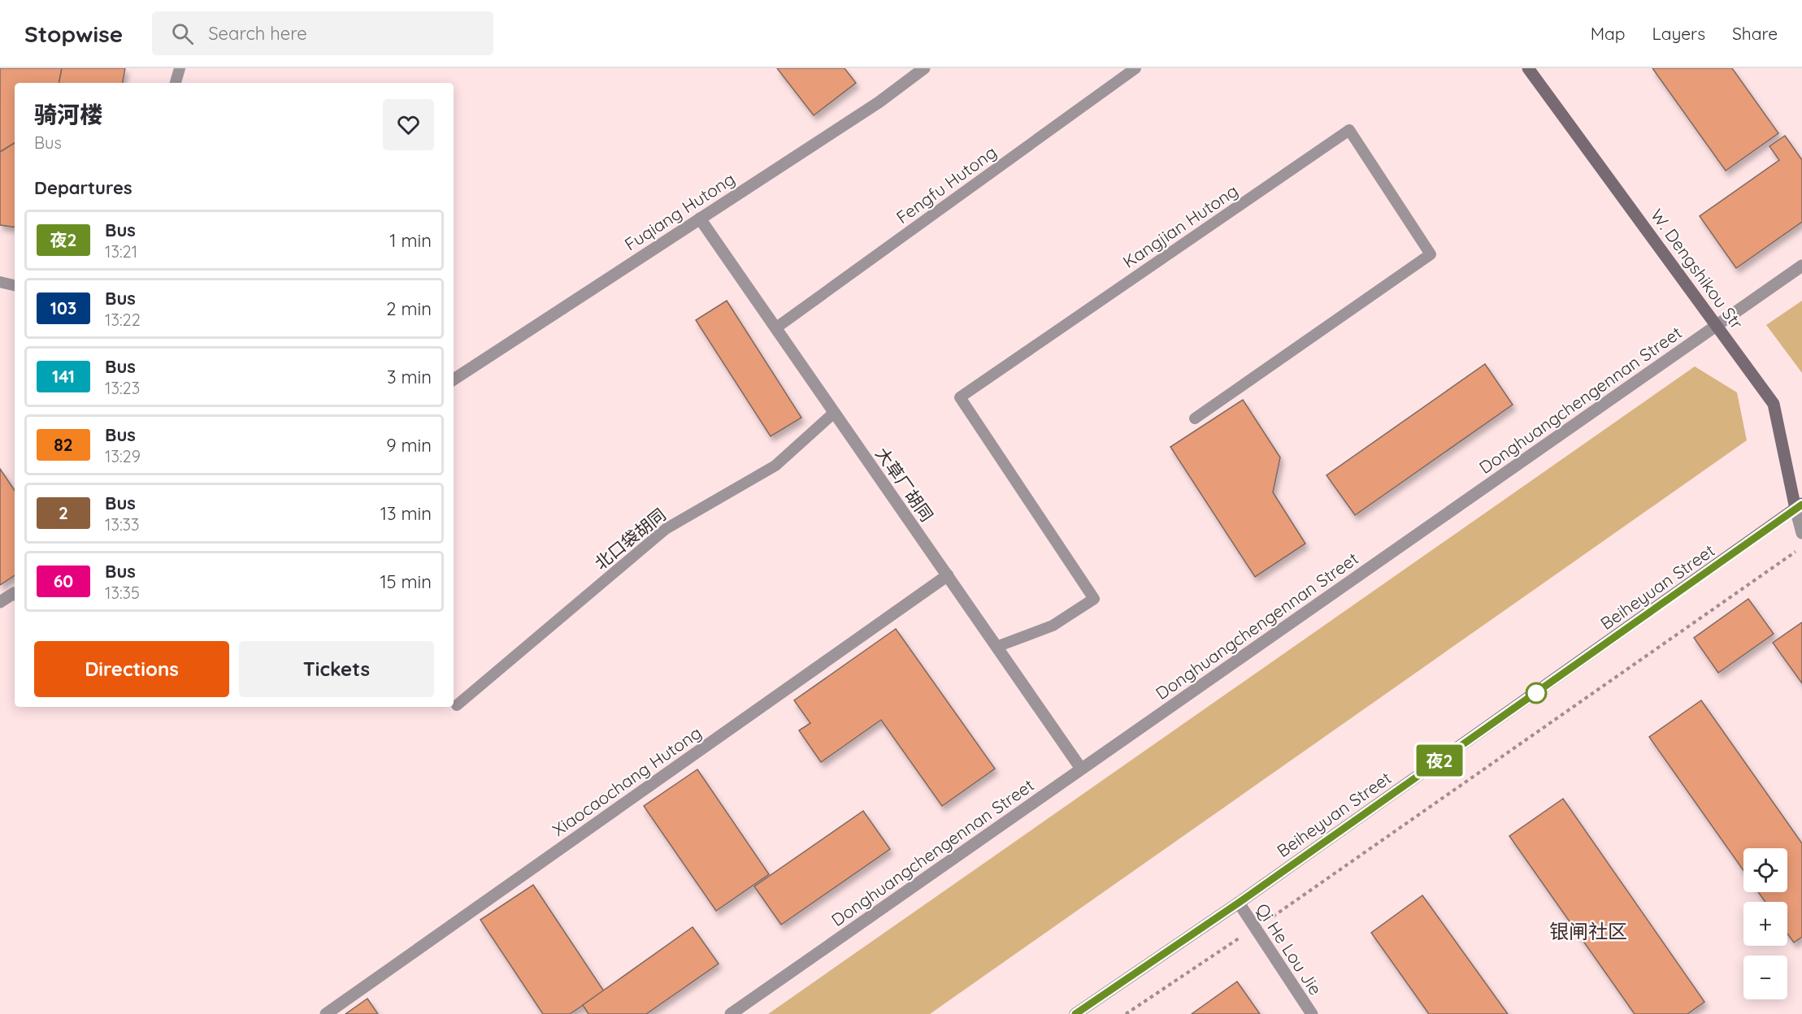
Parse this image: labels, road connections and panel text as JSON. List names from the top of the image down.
{
  "streets": {
    "main road": ["W. Dengshikou Str", "Beiheyuan Street"],
    "street": [
      "Fuqiang Hutong",
      "Donghuangchengennan Street",
      "大草厂胡同",
      "Xiaocaochang Hutong",
      "Qi He Lou Jie"
    ],
    "lane": ["Fengfu Hutong", "Kangjian Hutong", "北口袋胡同"]
  },
  "crossings": [
    ["Fengfu Hutong", "大草厂胡同"],
    ["Fuqiang Hutong", "大草厂胡同"],
    ["Kangjian Hutong", "大草厂胡同"],
    ["W. Dengshikou Str", "Donghuangchengennan Street"],
    ["W. Dengshikou Str", "Beiheyuan Street"],
    ["Donghuangchengennan Street", "大草厂胡同"],
    ["大草厂胡同", "北口袋胡同"],
    ["大草厂胡同", "Xiaocaochang Hutong"],
    ["Beiheyuan Street", "Qi He Lou Jie"]
  ],
  "districts": ["银闸社区"],
  "lines": ["bus line 夜2"],
  "page": {
    "header": "Stopwise",
    "search": "Search here",
    "nav": ["Map", "Layers", "Share"],
    "on_map": "夜2",
    "heading": [
      ["骑河楼", "Bus"],
      "Departures"
    ],
    "list": [
      {
        "mark": "夜2",
        "name": "Bus",
        "note": "13:21",
        "value": "1 min"
      },
      {
        "mark": "103",
        "name": "Bus",
        "note": "13:22",
        "value": "2 min"
      },
      {
        "mark": "141",
        "name": "Bus",
        "note": "13:23",
        "value": "3 min"
      },
      {
        "mark": "82",
        "name": "Bus",
        "note": "13:29",
        "value": "9 min"
      },
      {
        "mark": "2",
        "name": "Bus",
        "note": "13:33",
        "value": "13 min"
      },
      {
        "mark": "60",
        "name": "Bus",
        "note": "13:35",
        "value": "15 min"
      }
    ],
    "buttons": ["Directions", "Tickets"],
    "map_buttons": ["+", "−"]
  }
}
